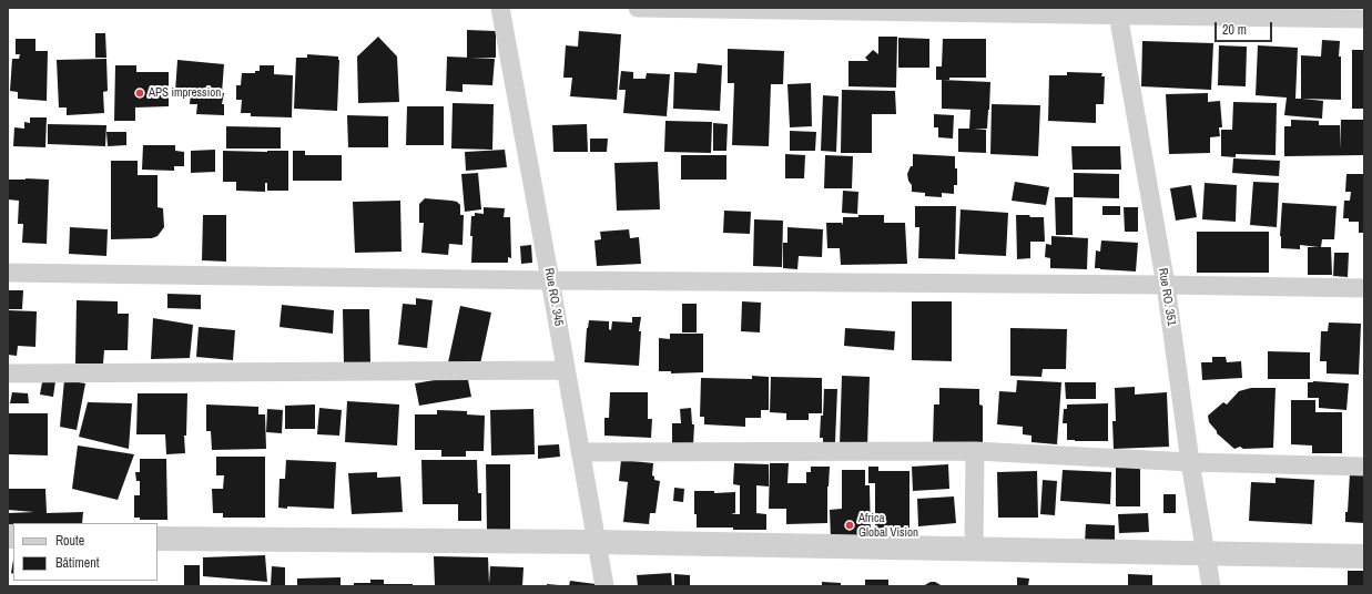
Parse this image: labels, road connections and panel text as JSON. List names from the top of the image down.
{
  "streets": {
    "street": ["Rue RO. 345", "Rue RO. 351"]
  },
  "places": ["APS impression", "Africa Global Vision"],
  "legend": ["Route", "Bâtiment"],
  "scale_bar": "20 m"
}
